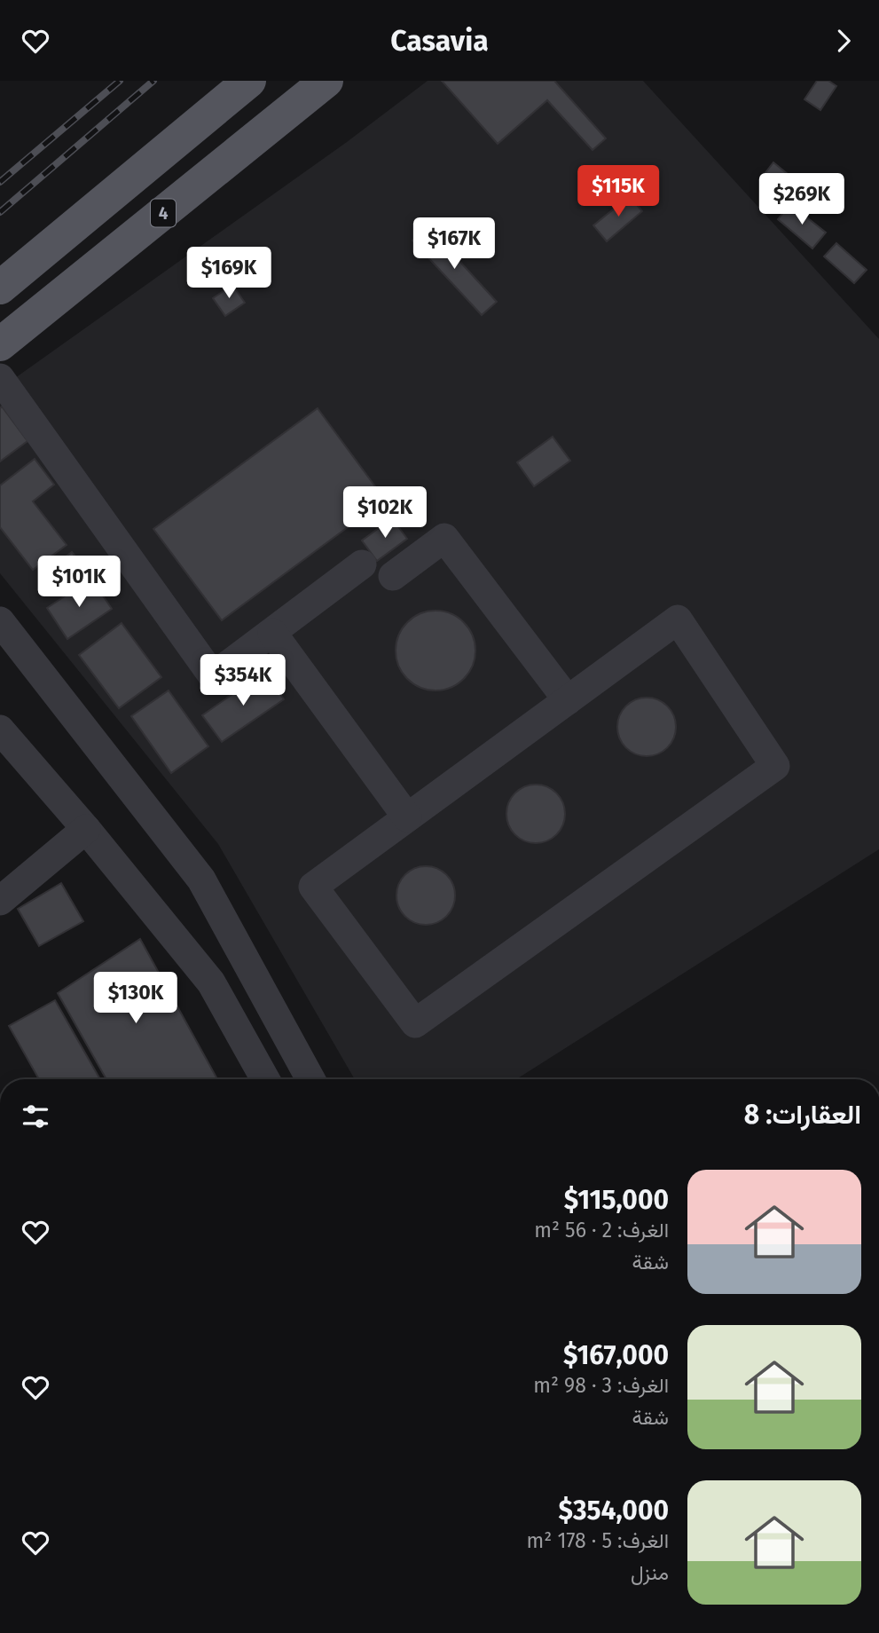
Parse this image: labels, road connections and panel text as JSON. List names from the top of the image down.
{
  "streets": {
    "main road": ["4"]
  },
  "page": {
    "header": "Casavia",
    "price": [
      "$115K",
      "$269K",
      "$167K",
      "$169K",
      "$102K",
      "$101K",
      "$354K",
      "$130K"
    ],
    "heading": "العقارات: 8",
    "list": [
      {
        "name": "$115,000",
        "note": "الغرف: 2 · 56 m² · شقة"
      },
      {
        "name": "$167,000",
        "note": "الغرف: 3 · 98 m² · شقة"
      },
      {
        "name": "$354,000",
        "note": "الغرف: 5 · 178 m² · منزل"
      }
    ]
  }
}
